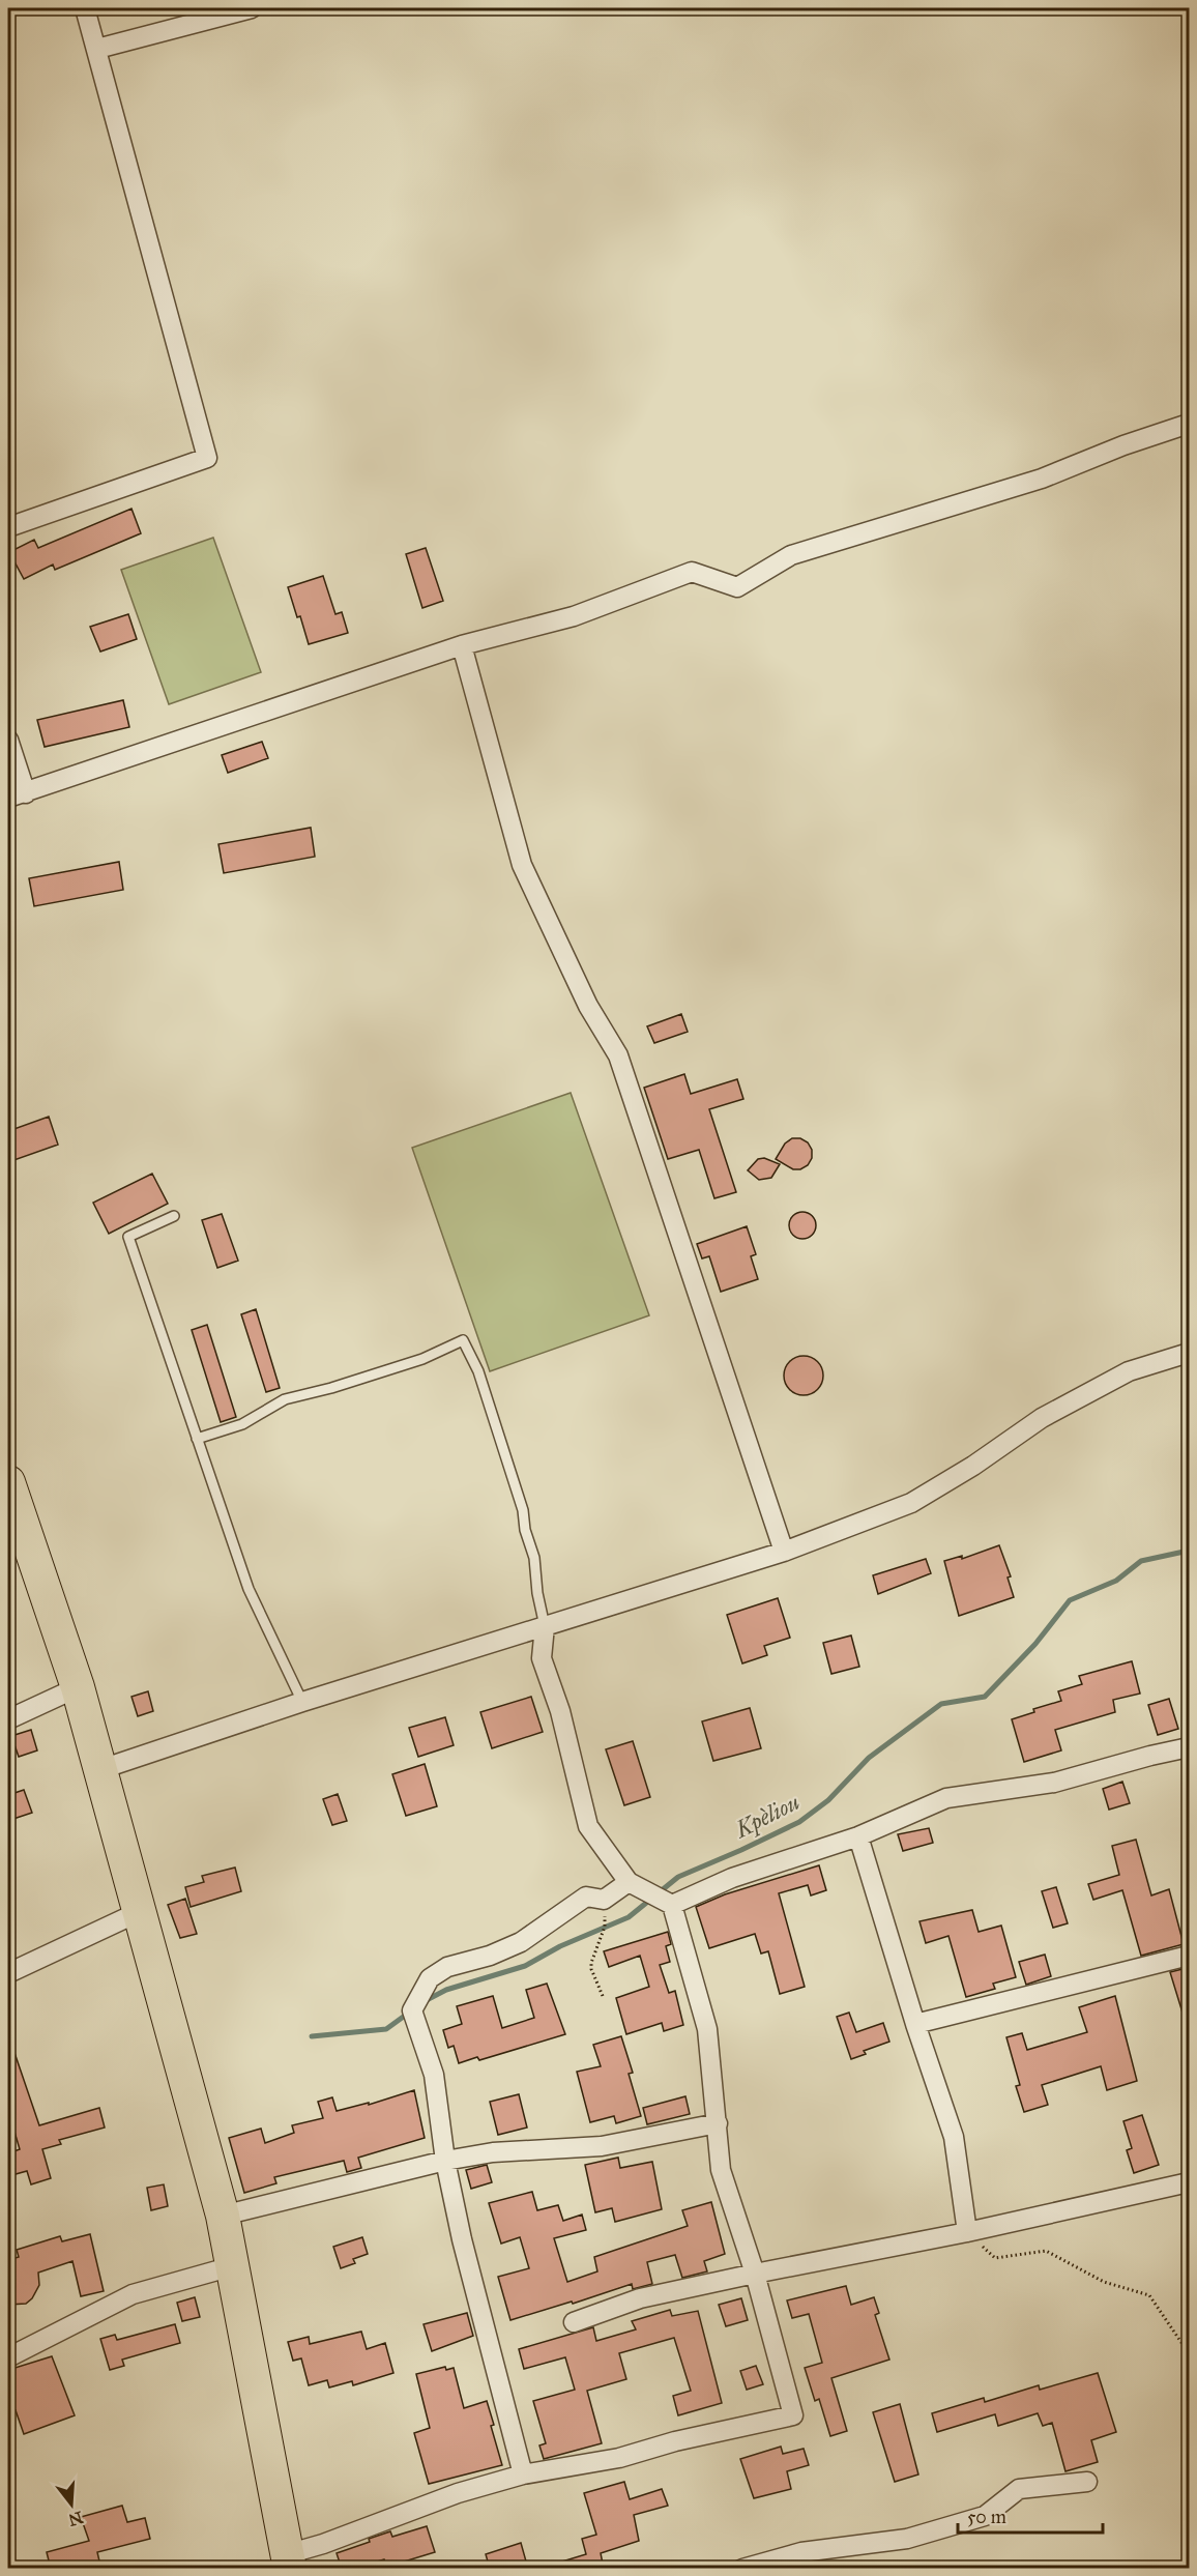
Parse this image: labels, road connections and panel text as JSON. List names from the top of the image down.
{
  "water": ["Kpèliou"],
  "scale_bar": "50 m",
  "north": "bottom"
}
